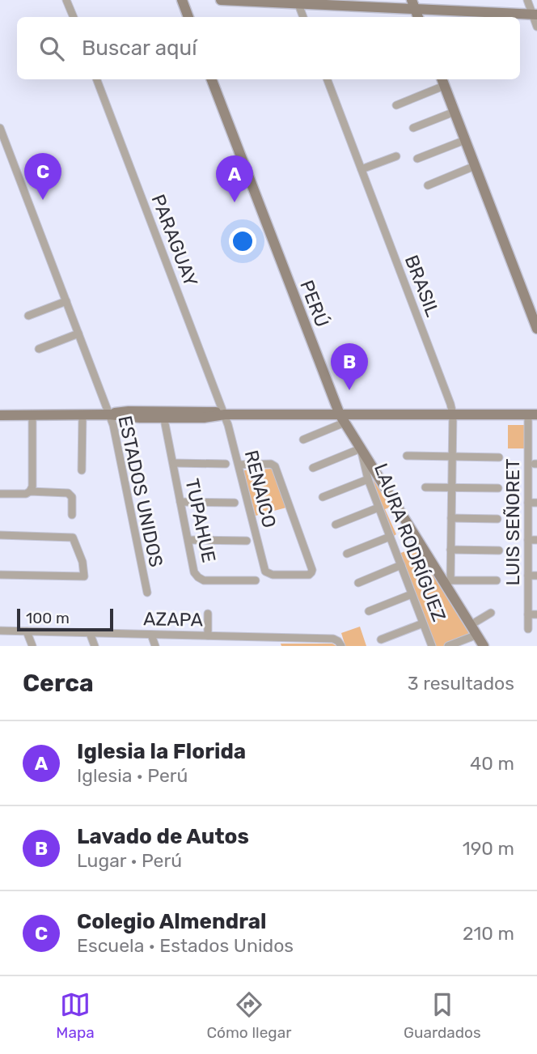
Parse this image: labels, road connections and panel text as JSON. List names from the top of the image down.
{
  "streets": {
    "main road": ["PERÚ"],
    "street": [
      "PARAGUAY",
      "BRASIL",
      "RENAICO",
      "ESTADOS UNIDOS",
      "TUPAHUE",
      "LUIS SEÑORET",
      "LAURA RODRÍGUEZ",
      "AZAPA"
    ]
  },
  "crossings": [
    ["PARAGUAY", "RENAICO"],
    ["BRASIL", "PERÚ"],
    ["PERÚ", "LAURA RODRÍGUEZ"]
  ],
  "scale_bar": "100 m",
  "page": {
    "search": "Buscar aquí",
    "pins": ["C", "A", "B"],
    "scale": "100 m",
    "heading": ["Cerca", "3 resultados"],
    "list": [
      {
        "mark": "A",
        "name": "Iglesia la Florida",
        "note": "Iglesia · Perú",
        "value": "40 m"
      },
      {
        "mark": "B",
        "name": "Lavado de Autos",
        "note": "Lugar · Perú",
        "value": "190 m"
      },
      {
        "mark": "C",
        "name": "Colegio Almendral",
        "note": "Escuela · Estados Unidos",
        "value": "210 m"
      }
    ],
    "nav": ["Mapa", "Cómo llegar", "Guardados"]
  }
}
